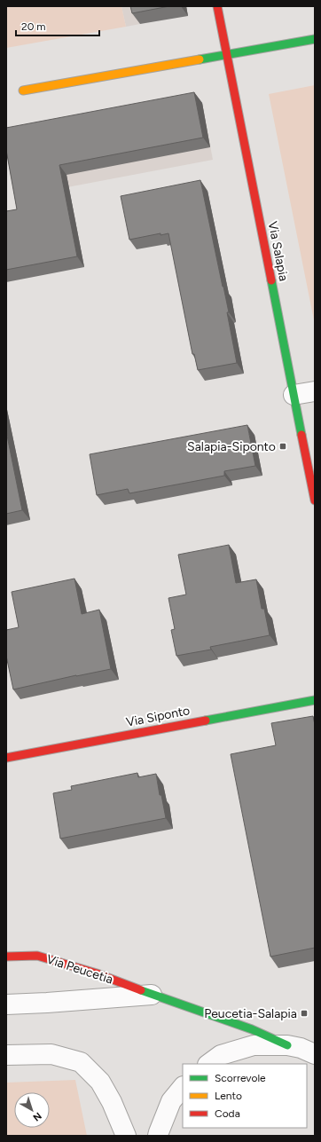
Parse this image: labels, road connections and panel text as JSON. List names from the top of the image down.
{
  "streets": {
    "street": ["Via Salapia", "Via Siponto", "Via Peucetia"]
  },
  "places": {
    "transit": ["Salapia-Siponto", "Peucetia-Salapia"]
  },
  "legend": ["Scorrevole", "Lento", "Coda"],
  "scale_bar": "20 m",
  "north": "bottom right"
}
